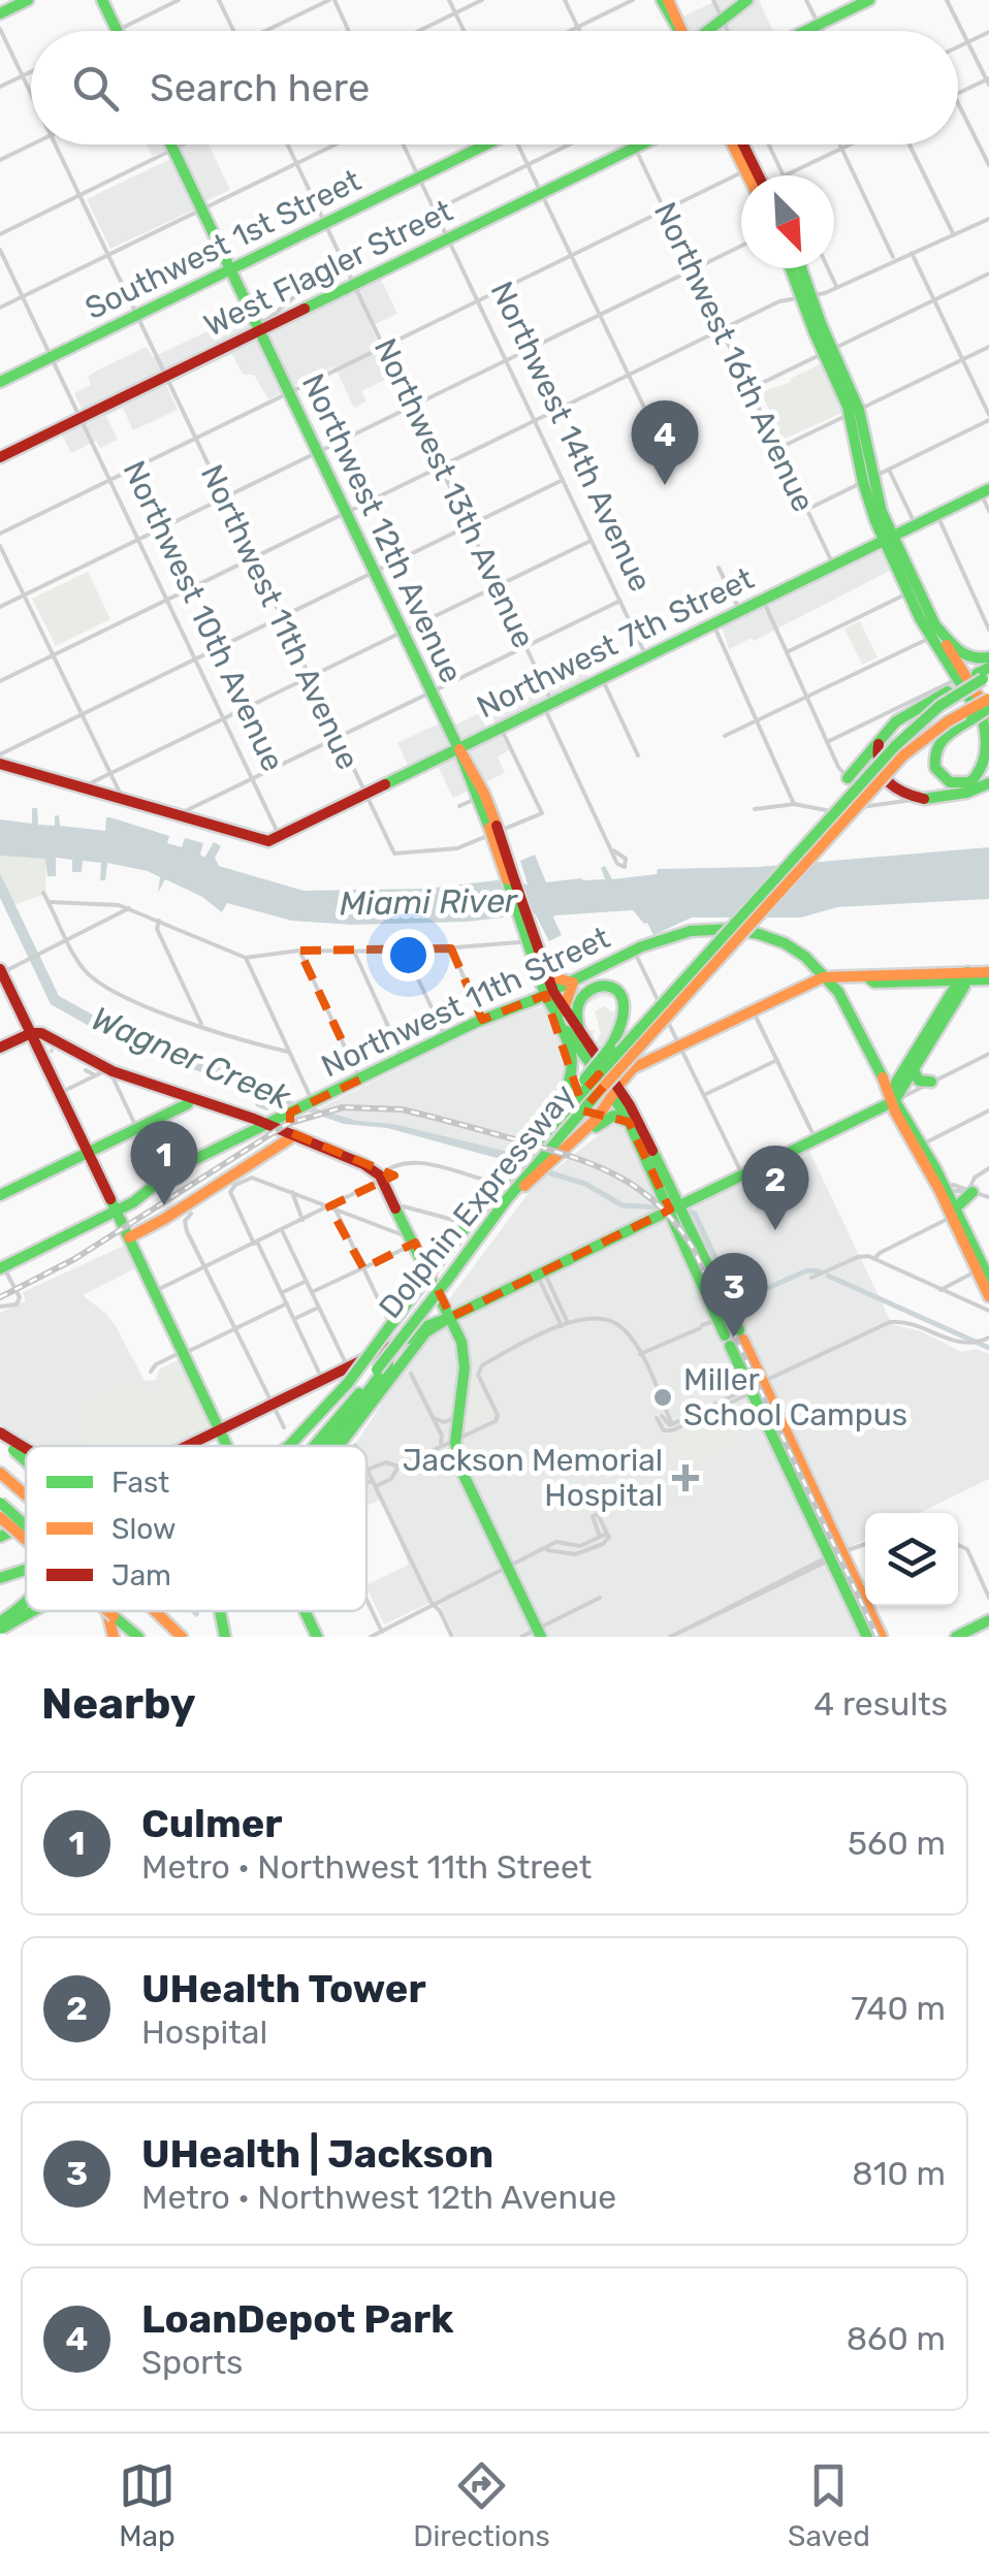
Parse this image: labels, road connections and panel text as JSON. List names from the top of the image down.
{
  "streets": {
    "main road": [
      "Southwest 1st Street",
      "West Flagler Street",
      "Northwest 12th Avenue",
      "Northwest 7th Street",
      "Northwest 11th Street",
      "Dolphin Expressway"
    ],
    "street": [
      "Northwest 16th Avenue",
      "Northwest 14th Avenue",
      "Northwest 13th Avenue",
      "Northwest 10th Avenue",
      "Northwest 11th Avenue"
    ]
  },
  "crossings": [
    ["Southwest 1st Street", "Northwest 14th Avenue"],
    ["Southwest 1st Street", "Northwest 13th Avenue"],
    ["Southwest 1st Street", "Northwest 12th Avenue"],
    ["Southwest 1st Street", "Northwest 10th Avenue"],
    ["Southwest 1st Street", "Northwest 11th Avenue"],
    ["West Flagler Street", "Northwest 16th Avenue"],
    ["West Flagler Street", "Northwest 14th Avenue"],
    ["West Flagler Street", "Northwest 13th Avenue"],
    ["West Flagler Street", "Northwest 12th Avenue"],
    ["West Flagler Street", "Northwest 10th Avenue"],
    ["West Flagler Street", "Northwest 11th Avenue"],
    ["Northwest 16th Avenue", "Northwest 7th Street"],
    ["Northwest 14th Avenue", "Northwest 7th Street"],
    ["Northwest 13th Avenue", "Northwest 7th Street"],
    ["Northwest 12th Avenue", "Northwest 11th Avenue"],
    ["Northwest 12th Avenue", "Northwest 7th Street"],
    ["Northwest 12th Avenue", "Northwest 11th Street"],
    ["Northwest 10th Avenue", "Northwest 7th Street"],
    ["Northwest 11th Avenue", "Northwest 7th Street"]
  ],
  "water": ["Miami River", "Wagner Creek"],
  "places": {
    "other": ["Miller School Campus"],
    "health": ["Jackson Memorial Hospital"]
  },
  "legend": ["Fast", "Slow", "Jam"],
  "north": "bottom right",
  "page": {
    "search": "Search here",
    "pins": [
      "4",
      "1",
      "2",
      "3"
    ],
    "heading": ["Nearby", "4 results"],
    "list": [
      {
        "mark": "1",
        "name": "Culmer",
        "note": "Metro · Northwest 11th Street",
        "value": "560 m"
      },
      {
        "mark": "2",
        "name": "UHealth Tower",
        "note": "Hospital",
        "value": "740 m"
      },
      {
        "mark": "3",
        "name": "UHealth | Jackson",
        "note": "Metro · Northwest 12th Avenue",
        "value": "810 m"
      },
      {
        "mark": "4",
        "name": "LoanDepot Park",
        "note": "Sports",
        "value": "860 m"
      }
    ],
    "nav": ["Map", "Directions", "Saved"]
  }
}
